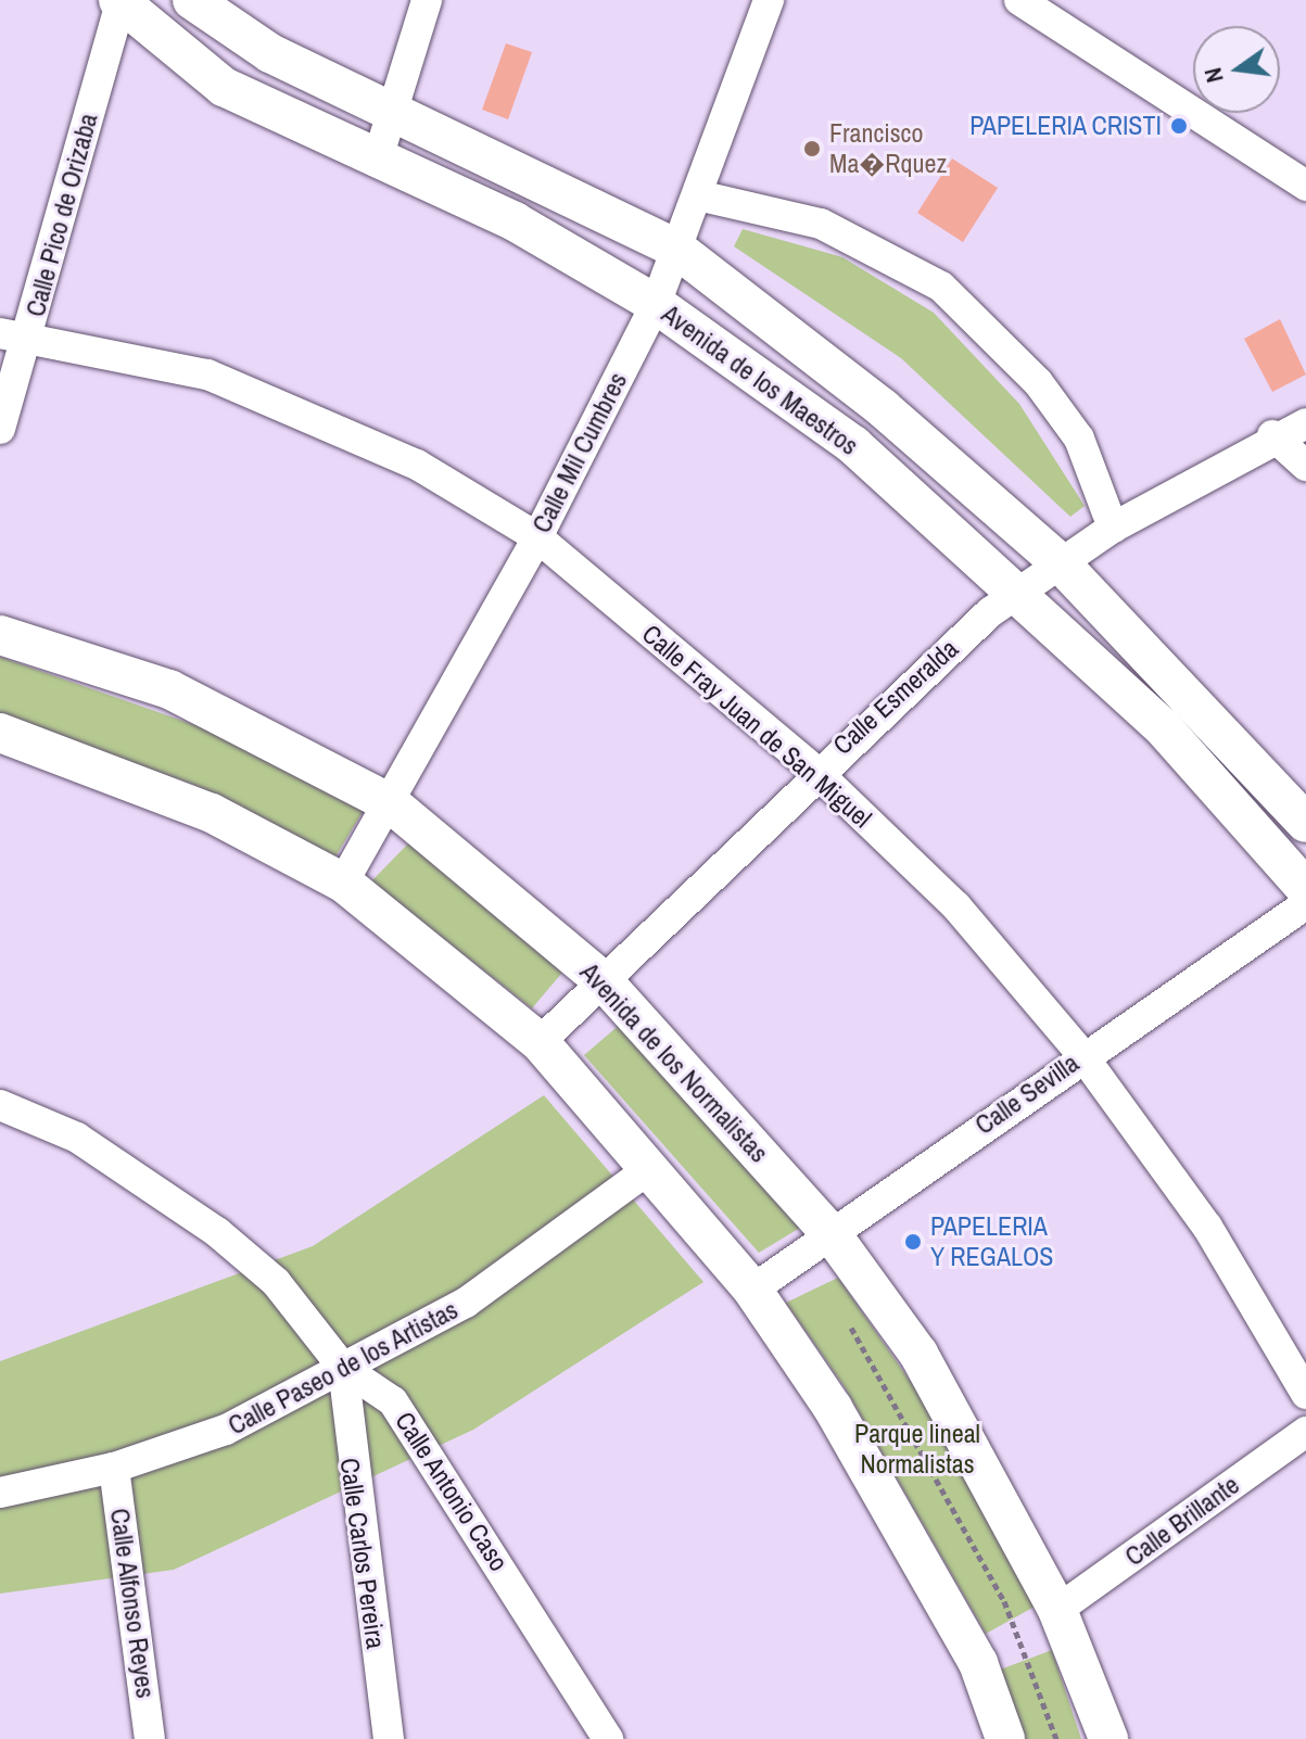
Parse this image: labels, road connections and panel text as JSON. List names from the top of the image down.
{
  "streets": {
    "street": [
      "Calle Pico de Orizaba",
      "Avenida de los Maestros",
      "Calle Mil Cumbres",
      "Calle Esmeralda",
      "Calle Fray Juan de San Miguel",
      "Avenida de los Normalistas",
      "Calle Sevilla",
      "Calle Paseo de los Artistas",
      "Calle Antonio Caso",
      "Calle Brillante",
      "Calle Carlos Pereira",
      "Calle Alfonso Reyes"
    ]
  },
  "crossings": [
    ["Calle Pico de Orizaba", "Avenida de los Maestros"],
    ["Calle Pico de Orizaba", "Calle Fray Juan de San Miguel"],
    ["Avenida de los Maestros", "Calle Mil Cumbres"],
    ["Avenida de los Maestros", "Calle Esmeralda"],
    ["Calle Mil Cumbres", "Calle Fray Juan de San Miguel"],
    ["Calle Mil Cumbres", "Avenida de los Normalistas"],
    ["Calle Esmeralda", "Calle Fray Juan de San Miguel"],
    ["Calle Esmeralda", "Avenida de los Normalistas"],
    ["Calle Fray Juan de San Miguel", "Calle Sevilla"],
    ["Avenida de los Normalistas", "Calle Sevilla"],
    ["Avenida de los Normalistas", "Calle Brillante"],
    ["Calle Paseo de los Artistas", "Calle Antonio Caso"],
    ["Calle Paseo de los Artistas", "Calle Carlos Pereira"],
    ["Calle Paseo de los Artistas", "Calle Alfonso Reyes"],
    ["Calle Antonio Caso", "Calle Carlos Pereira"]
  ],
  "parks": ["Parque lineal Normalistas"],
  "places": ["PAPELERIA CRISTI", "Francisco Ma�Rquez", "PAPELERIA Y REGALOS"],
  "north": "left"
}
